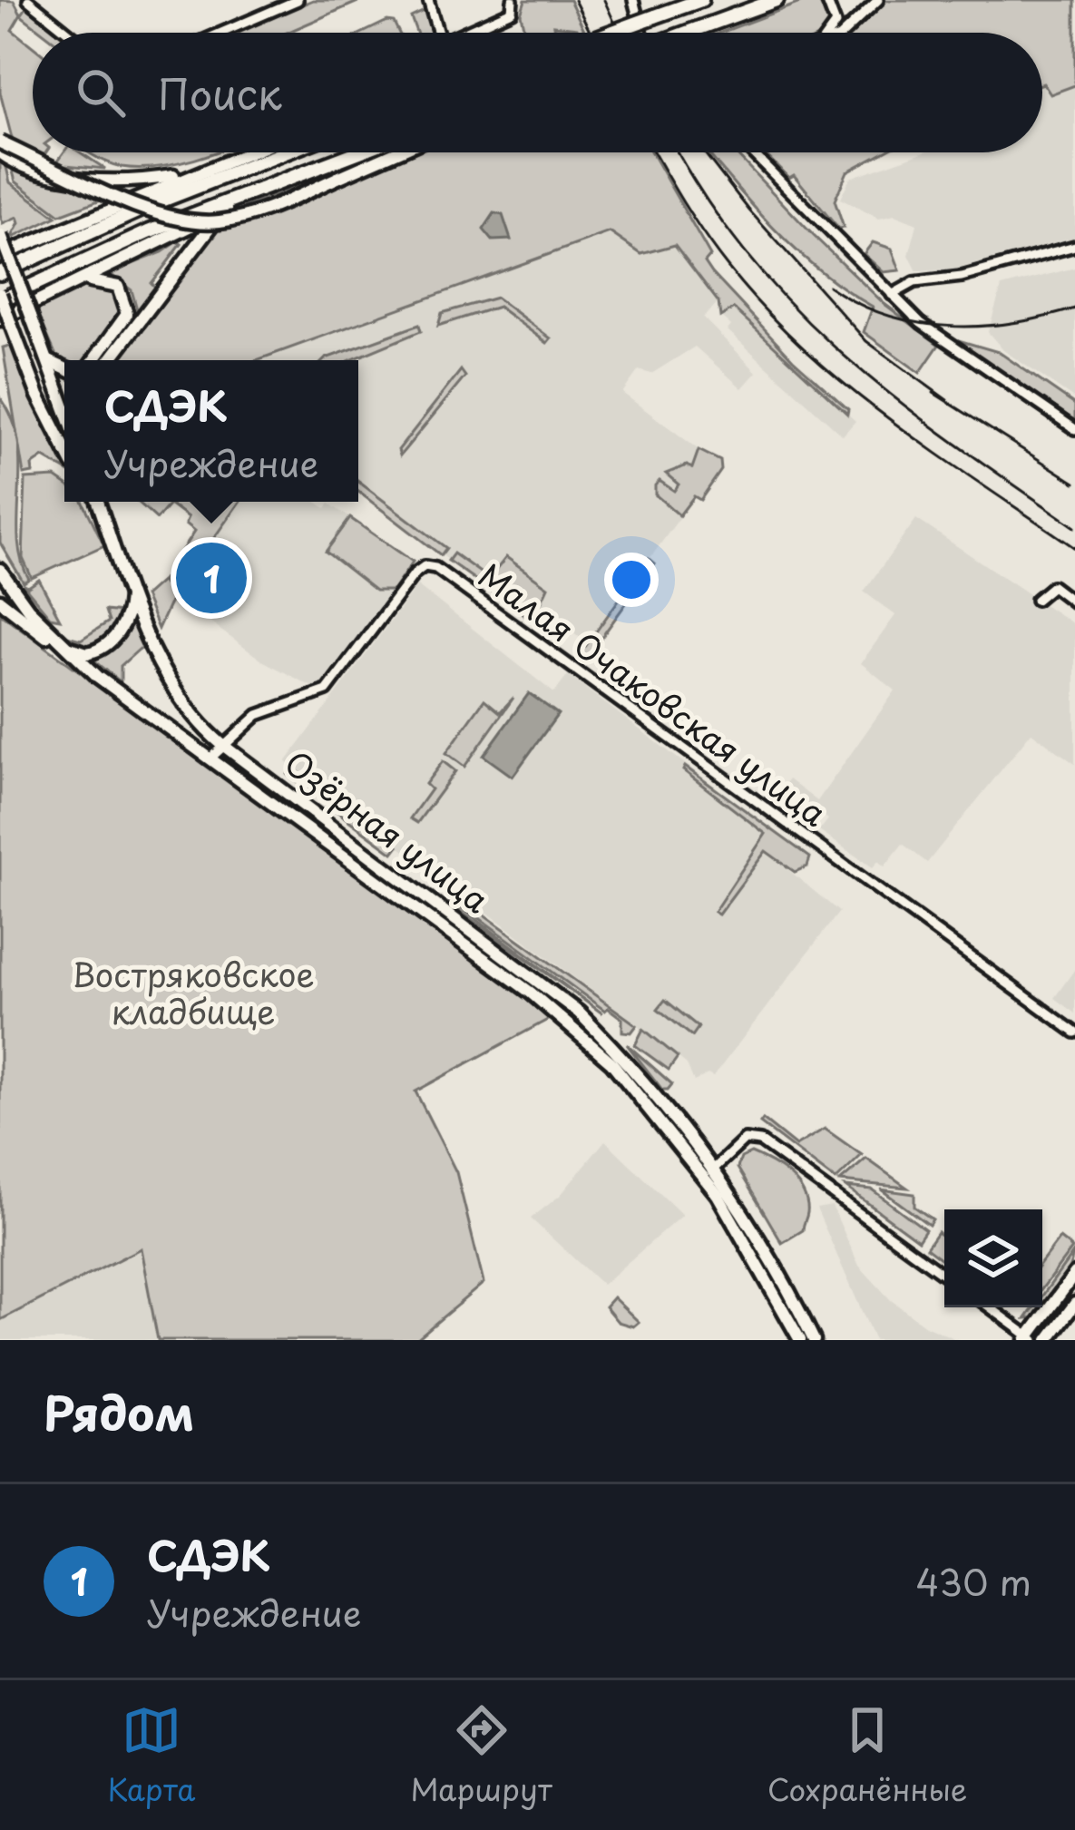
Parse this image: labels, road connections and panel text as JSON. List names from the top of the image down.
{
  "streets": {
    "main road": ["Озёрная улица"],
    "street": ["Малая Очаковская улица"]
  },
  "crossings": [
    ["Малая Очаковская улица", "Озёрная улица"]
  ],
  "parks": ["Востряковское кладбище"],
  "page": {
    "search": "Поиск",
    "popup": ["СДЭК", "Учреждение"],
    "pins": "1",
    "heading": "Рядом",
    "list": [
      {
        "mark": "1",
        "name": "СДЭК",
        "note": "Учреждение",
        "value": "430 m"
      }
    ],
    "nav": ["Карта", "Маршрут", "Сохранённые"]
  }
}
